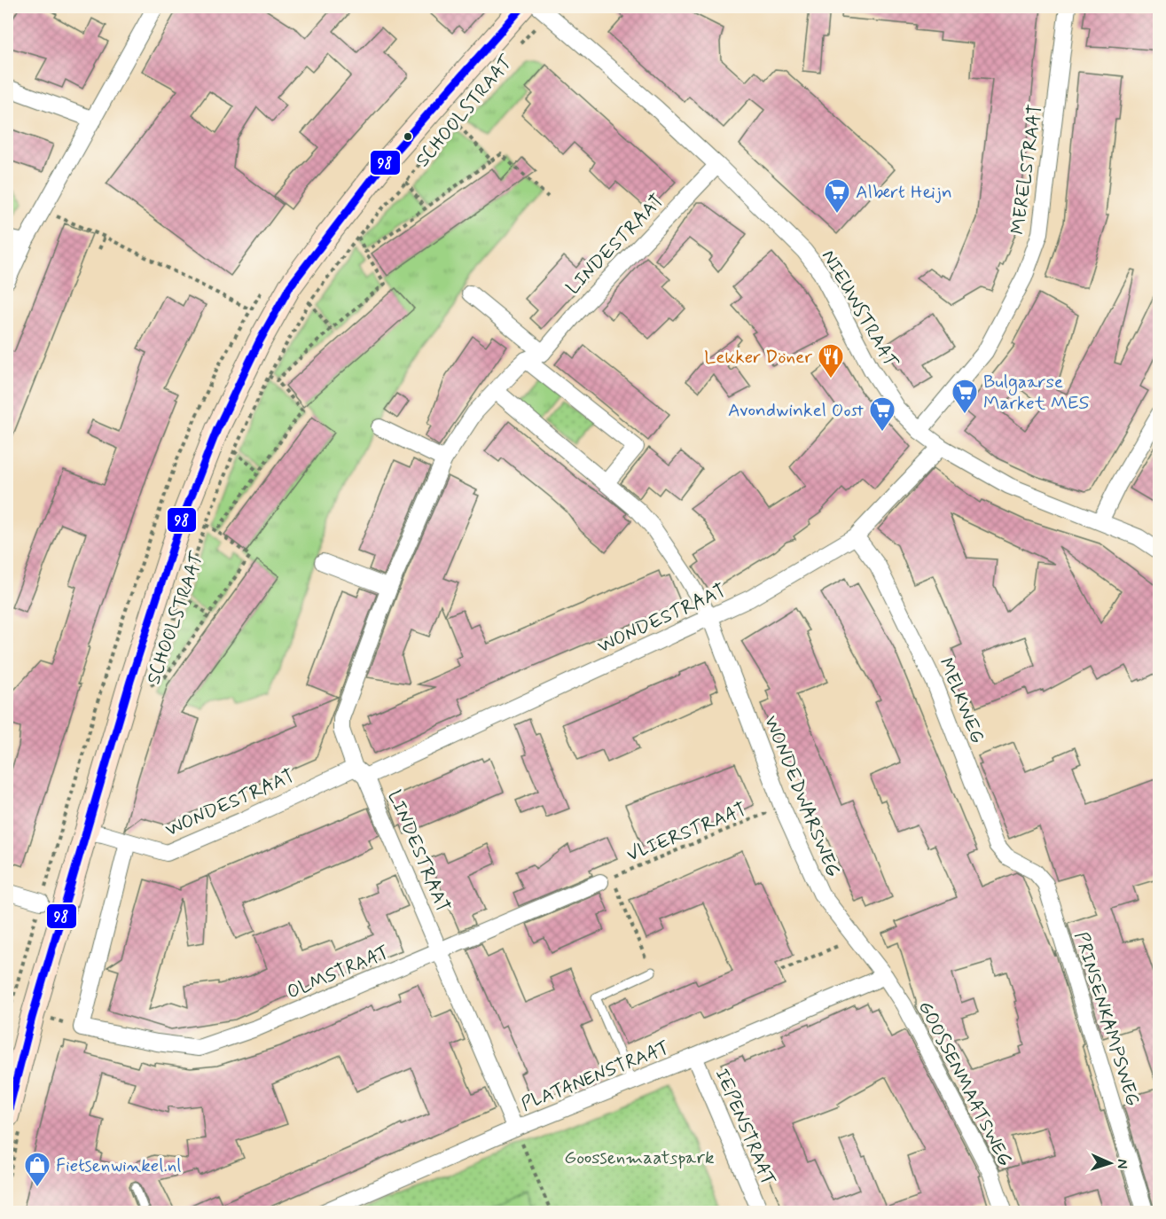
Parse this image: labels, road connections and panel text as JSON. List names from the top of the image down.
{
  "streets": {
    "street": [
      "SCHOOLSTRAAT",
      "MERELSTRAAT",
      "LINDESTRAAT",
      "NIEUWSTRAAT",
      "WONDESTRAAT",
      "MELKWEG",
      "WONDEDWARSWEG",
      "OLMSTRAAT",
      "PRINSENKAMPSWEG",
      "PLATANENSTRAAT",
      "GOOSSENMAATSWEG",
      "IEPENSTRAAT"
    ],
    "path": ["VLIERSTRAAT"]
  },
  "crossings": [
    ["SCHOOLSTRAAT", "NIEUWSTRAAT"],
    ["SCHOOLSTRAAT", "WONDESTRAAT"],
    ["MERELSTRAAT", "NIEUWSTRAAT"],
    ["LINDESTRAAT", "NIEUWSTRAAT"],
    ["LINDESTRAAT", "WONDESTRAAT"],
    ["LINDESTRAAT", "WONDEDWARSWEG"],
    ["LINDESTRAAT", "OLMSTRAAT"],
    ["LINDESTRAAT", "PLATANENSTRAAT"],
    ["NIEUWSTRAAT", "WONDESTRAAT"],
    ["WONDESTRAAT", "MELKWEG"],
    ["WONDESTRAAT", "WONDEDWARSWEG"],
    ["WONDESTRAAT", "OLMSTRAAT"],
    ["MELKWEG", "PRINSENKAMPSWEG"],
    ["WONDEDWARSWEG", "VLIERSTRAAT"],
    ["WONDEDWARSWEG", "PLATANENSTRAAT"],
    ["WONDEDWARSWEG", "GOOSSENMAATSWEG"],
    ["VLIERSTRAAT", "OLMSTRAAT"],
    ["PLATANENSTRAAT", "GOOSSENMAATSWEG"],
    ["PLATANENSTRAAT", "IEPENSTRAAT"]
  ],
  "parks": ["Goossenmaatspark"],
  "places": {
    "supermarket": ["Albert Heijn", "Bulgaarse Market MES", "Avondwinkel Oost"],
    "restaurant": ["Lekker Döner"],
    "shop": ["Fietsenwinkel.nl"]
  },
  "lines": ["transit line 98"],
  "north": "right"
}
